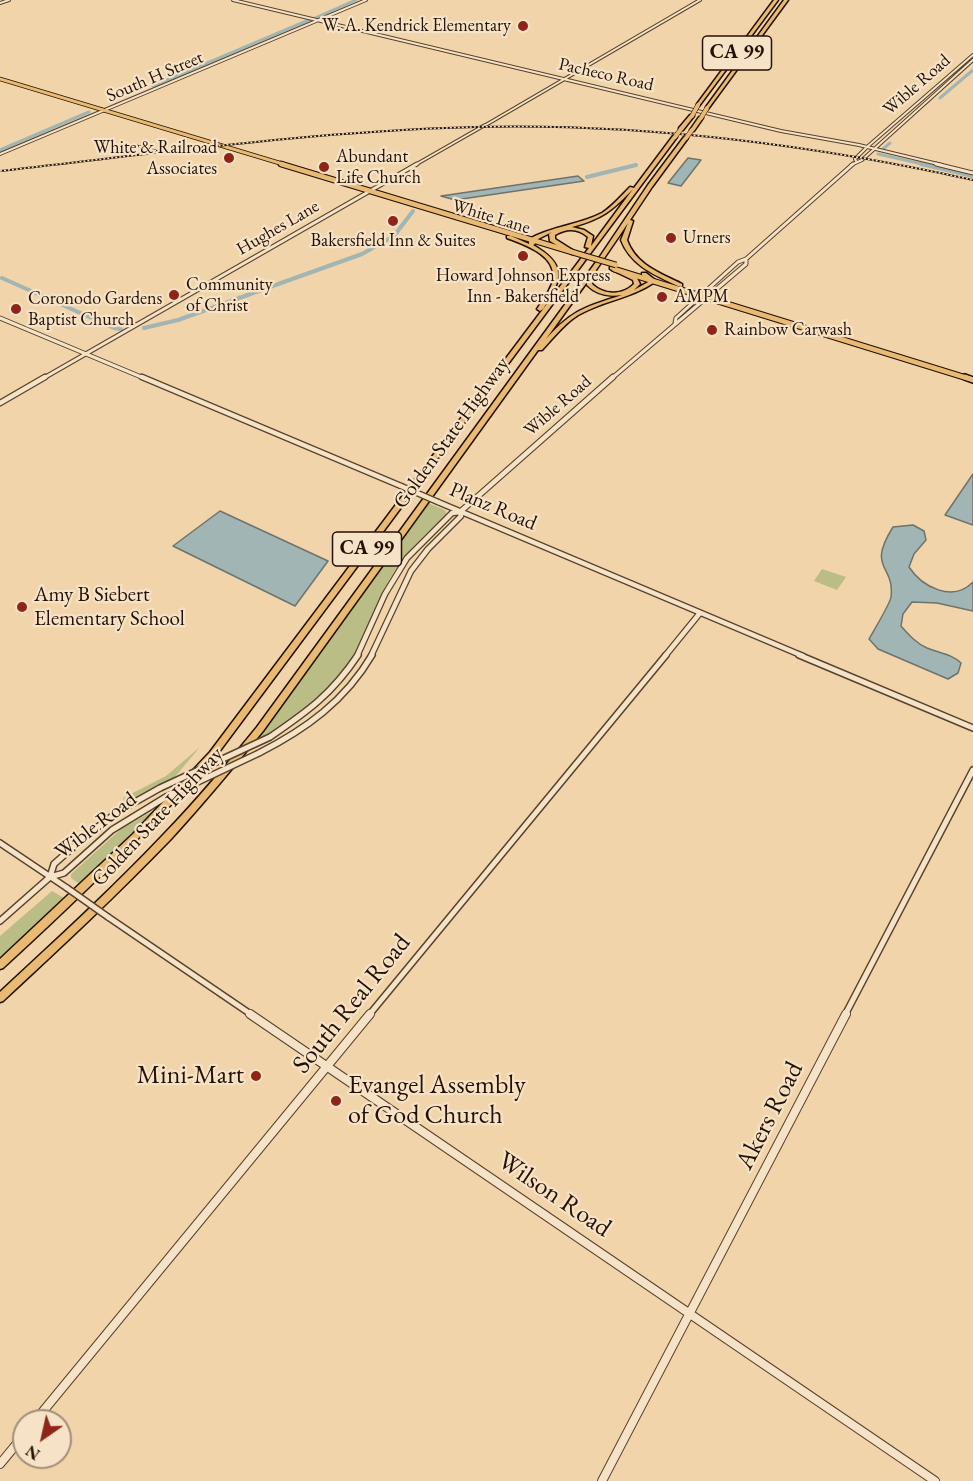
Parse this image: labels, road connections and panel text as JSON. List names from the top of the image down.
{
  "streets": {
    "highway": ["CA 99", "Golden State Highway"],
    "main road": ["White Lane"],
    "street": [
      "Pacheco Road",
      "South H Street",
      "Wible Road",
      "Hughes Lane",
      "Planz Road",
      "South Real Road",
      "Akers Road",
      "Wilson Road"
    ]
  },
  "crossings": [
    ["Pacheco Road", "South H Street"],
    ["Pacheco Road", "Wible Road"],
    ["Pacheco Road", "Hughes Lane"],
    ["South H Street", "White Lane"],
    ["Wible Road", "White Lane"],
    ["Wible Road", "Planz Road"],
    ["Wible Road", "Wilson Road"],
    ["White Lane", "Hughes Lane"],
    ["Hughes Lane", "Planz Road"],
    ["Planz Road", "South Real Road"],
    ["South Real Road", "Wilson Road"],
    ["Akers Road", "Wilson Road"]
  ],
  "places": [
    "W. A. Kendrick Elementary",
    "White & Railroad Associates",
    "Abundant Life Church",
    "Bakersfield Inn & Suites",
    "Urners",
    "Howard Johnson Express Inn - Bakersfield",
    "Community of Christ",
    "AMPM",
    "Coronodo Gardens Baptist Church",
    "Rainbow Carwash",
    "Amy B Siebert Elementary School",
    "Mini-Mart",
    "Evangel Assembly of God Church"
  ],
  "north": "bottom left"
}
